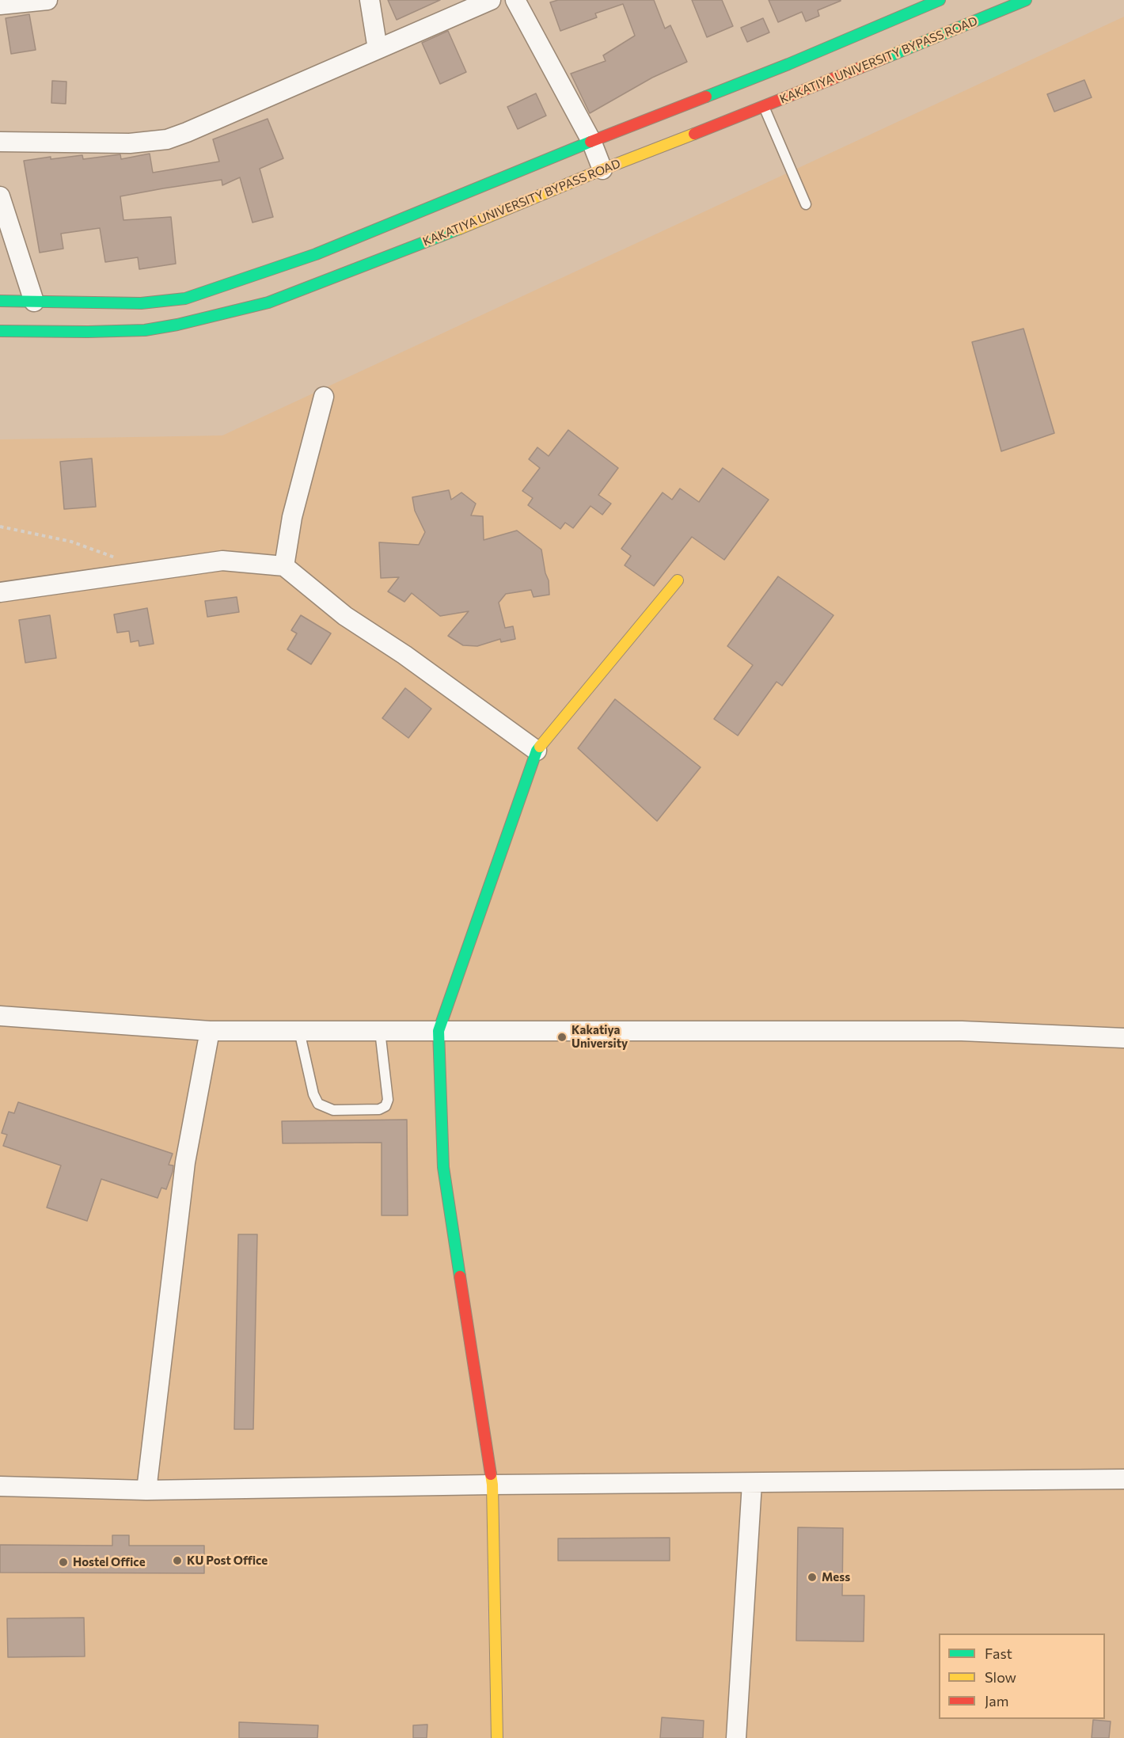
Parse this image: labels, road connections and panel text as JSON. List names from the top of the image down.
{
  "streets": {
    "main road": ["KAKATIYA UNIVERSITY BYPASS ROAD"]
  },
  "places": [
    "Kakatiya University",
    "KU Post Office",
    "Hostel Office",
    "Mess"
  ],
  "legend": ["Fast", "Slow", "Jam"]
}
